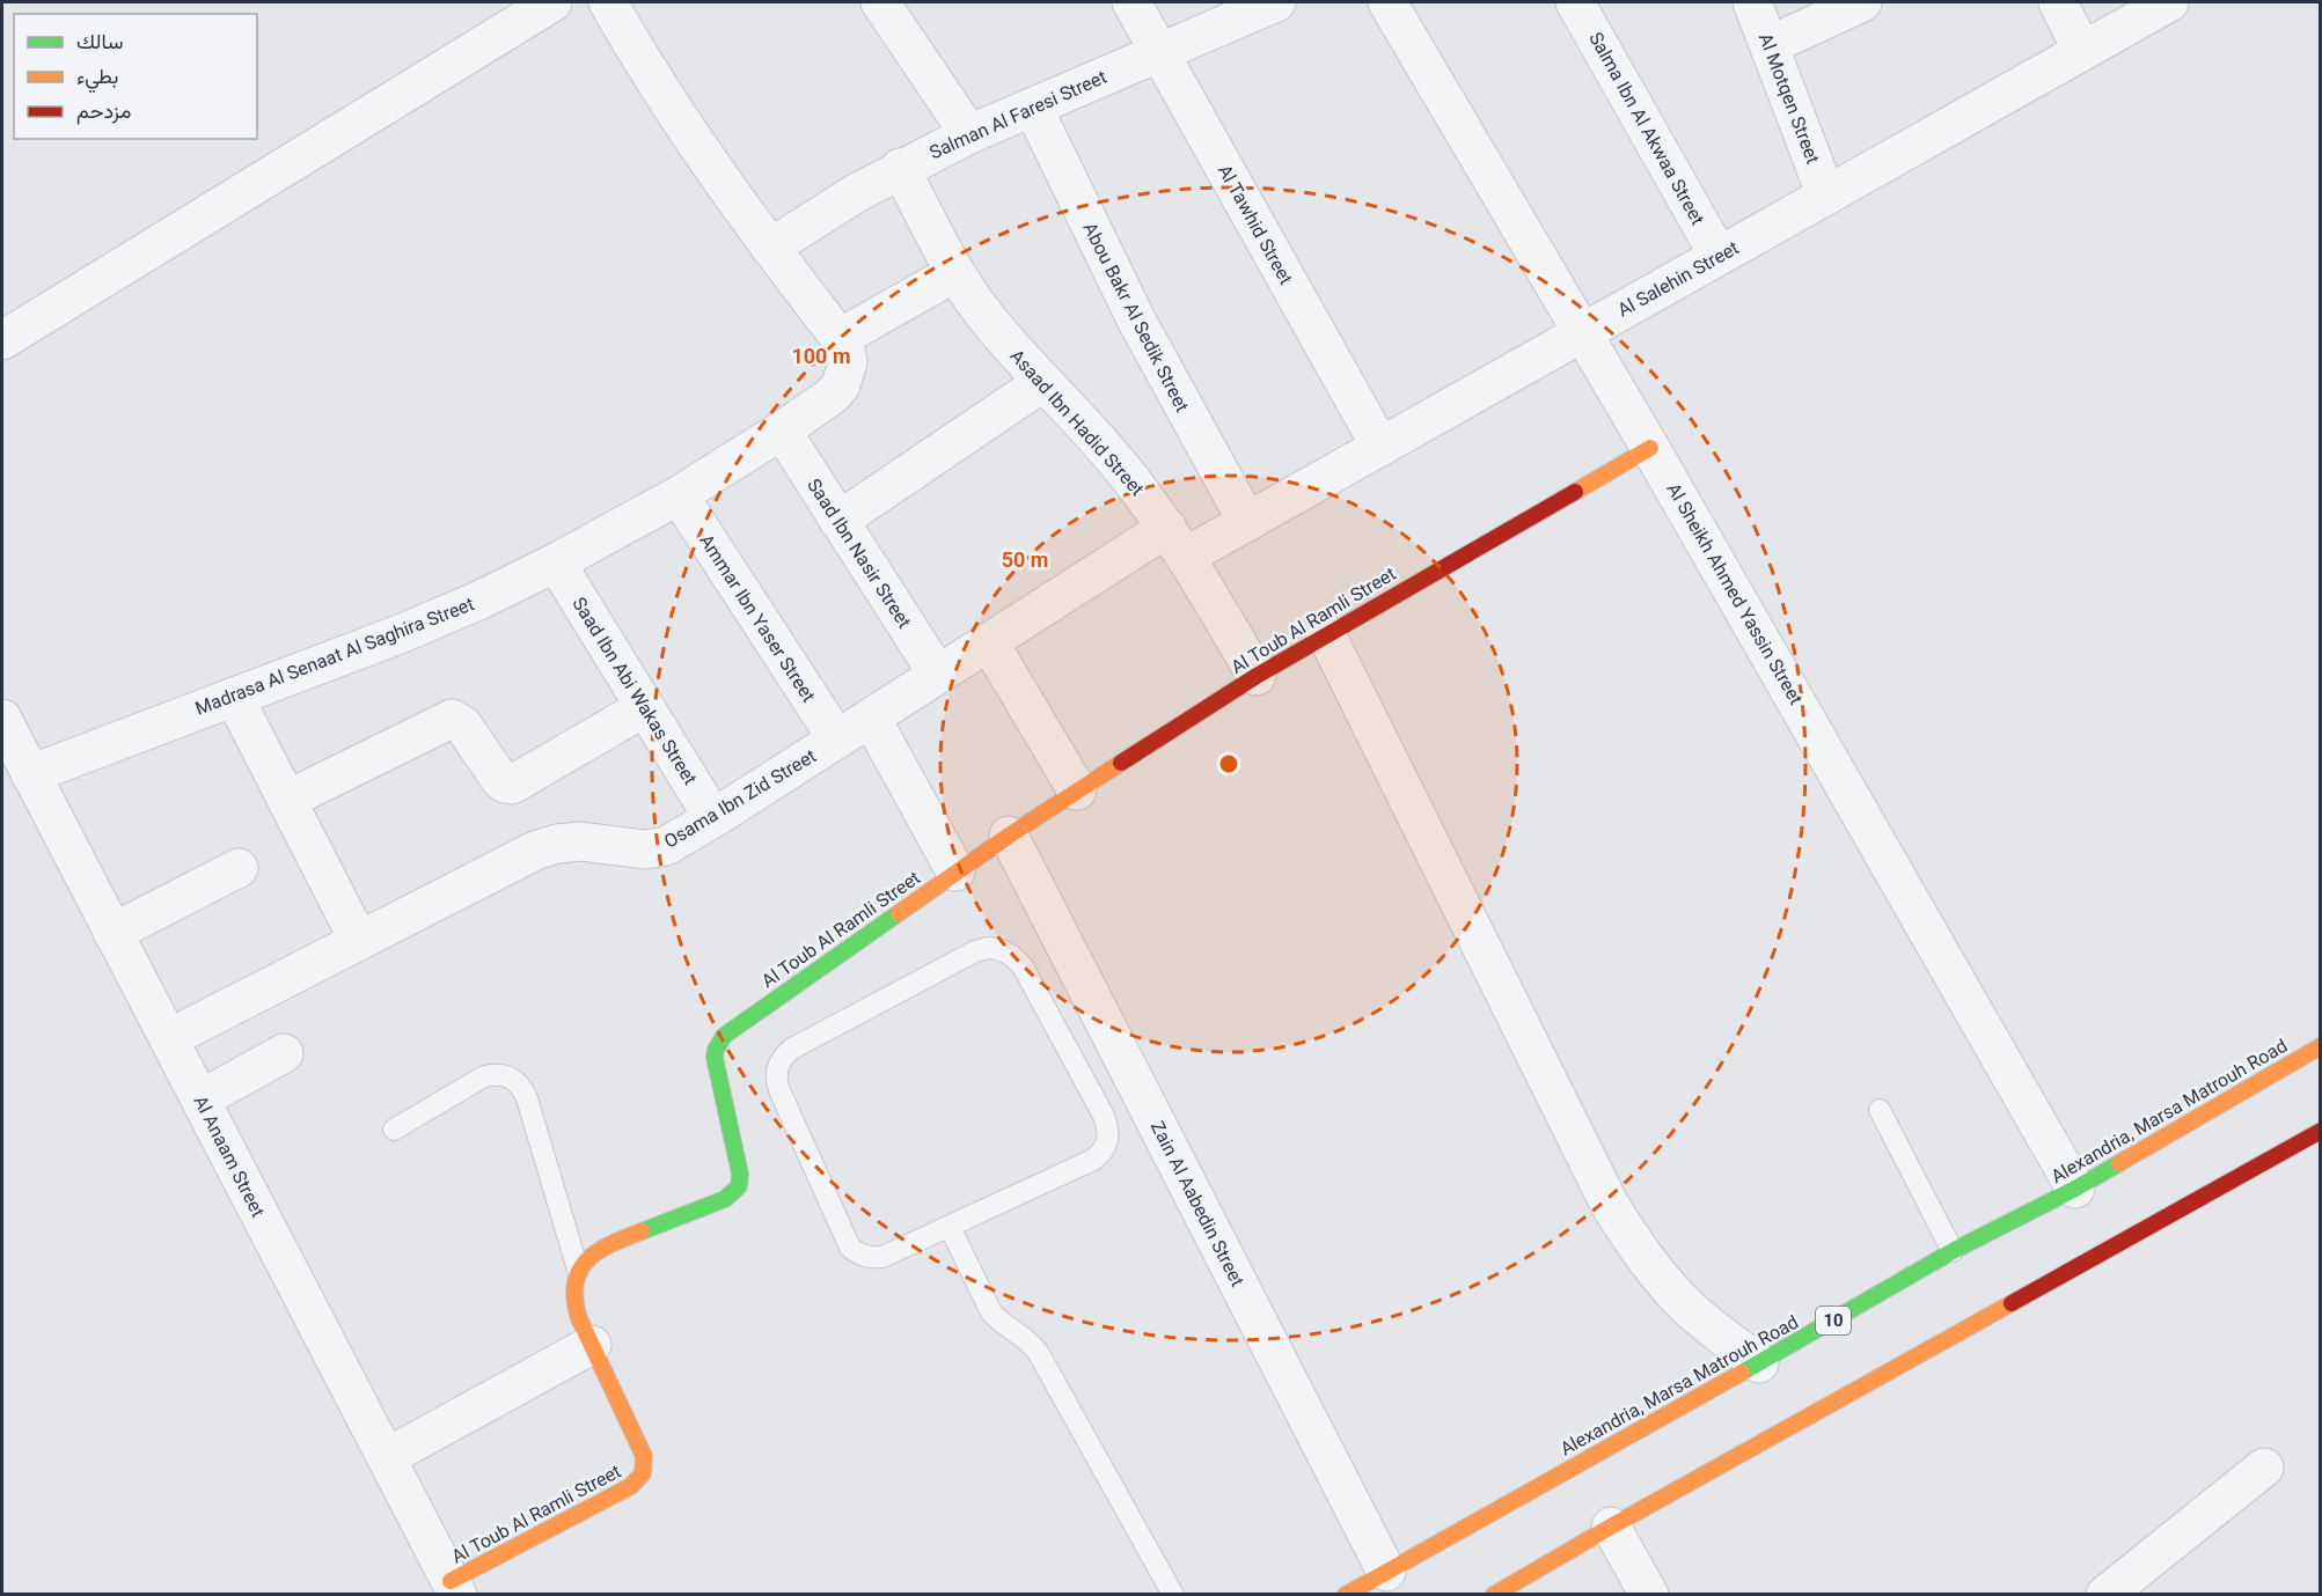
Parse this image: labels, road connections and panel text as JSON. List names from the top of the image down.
{
  "streets": {
    "main road": ["Al Toub Al Ramli Street", "Alexandria, Marsa Matrouh Road", "10"],
    "street": [
      "Al Motqen Street",
      "Salman Al Faresi Street",
      "Salma Ibn Al Akwaa Street",
      "Al Tawhid Street",
      "Al Salehin Street",
      "Abou Bakr Al Sedik Street",
      "Asaad Ibn Hadid Street",
      "Saad Ibn Nasir Street",
      "Al Sheikh Ahmed Yassin Street",
      "Ammar Ibn Yaser Street",
      "Madrasa Al Senaat Al Saghira Street",
      "Saad Ibn Abi Wakas Street",
      "Osama Ibn Zid Street",
      "Al Anaam Street",
      "Zain Al Aabedin Street"
    ]
  },
  "crossings": [
    ["Al Motqen Street", "Al Salehin Street"],
    ["Salman Al Faresi Street", "Al Tawhid Street"],
    ["Salman Al Faresi Street", "Abou Bakr Al Sedik Street"],
    ["Salman Al Faresi Street", "Asaad Ibn Hadid Street"],
    ["Salman Al Faresi Street", "Madrasa Al Senaat Al Saghira Street"],
    ["Salma Ibn Al Akwaa Street", "Al Salehin Street"],
    ["Al Tawhid Street", "Al Salehin Street"],
    ["Al Salehin Street", "Abou Bakr Al Sedik Street"],
    ["Al Salehin Street", "Asaad Ibn Hadid Street"],
    ["Al Salehin Street", "Al Sheikh Ahmed Yassin Street"],
    ["Al Salehin Street", "Osama Ibn Zid Street"],
    ["Asaad Ibn Hadid Street", "Al Toub Al Ramli Street"],
    ["Asaad Ibn Hadid Street", "Osama Ibn Zid Street"],
    ["Saad Ibn Nasir Street", "Madrasa Al Senaat Al Saghira Street"],
    ["Saad Ibn Nasir Street", "Osama Ibn Zid Street"],
    ["Al Sheikh Ahmed Yassin Street", "Al Toub Al Ramli Street"],
    ["Al Sheikh Ahmed Yassin Street", "Alexandria, Marsa Matrouh Road"],
    ["Ammar Ibn Yaser Street", "Madrasa Al Senaat Al Saghira Street"],
    ["Ammar Ibn Yaser Street", "Osama Ibn Zid Street"],
    ["Al Toub Al Ramli Street", "Al Anaam Street"],
    ["Al Toub Al Ramli Street", "Zain Al Aabedin Street"],
    ["Madrasa Al Senaat Al Saghira Street", "Saad Ibn Abi Wakas Street"],
    ["Madrasa Al Senaat Al Saghira Street", "Al Anaam Street"],
    ["Saad Ibn Abi Wakas Street", "Osama Ibn Zid Street"],
    ["Osama Ibn Zid Street", "Al Anaam Street"],
    ["Alexandria, Marsa Matrouh Road", "Zain Al Aabedin Street"]
  ],
  "legend": ["سالك", "بطيء", "مزدحم"],
  "rings": ["100 m", "50 m"]
}
